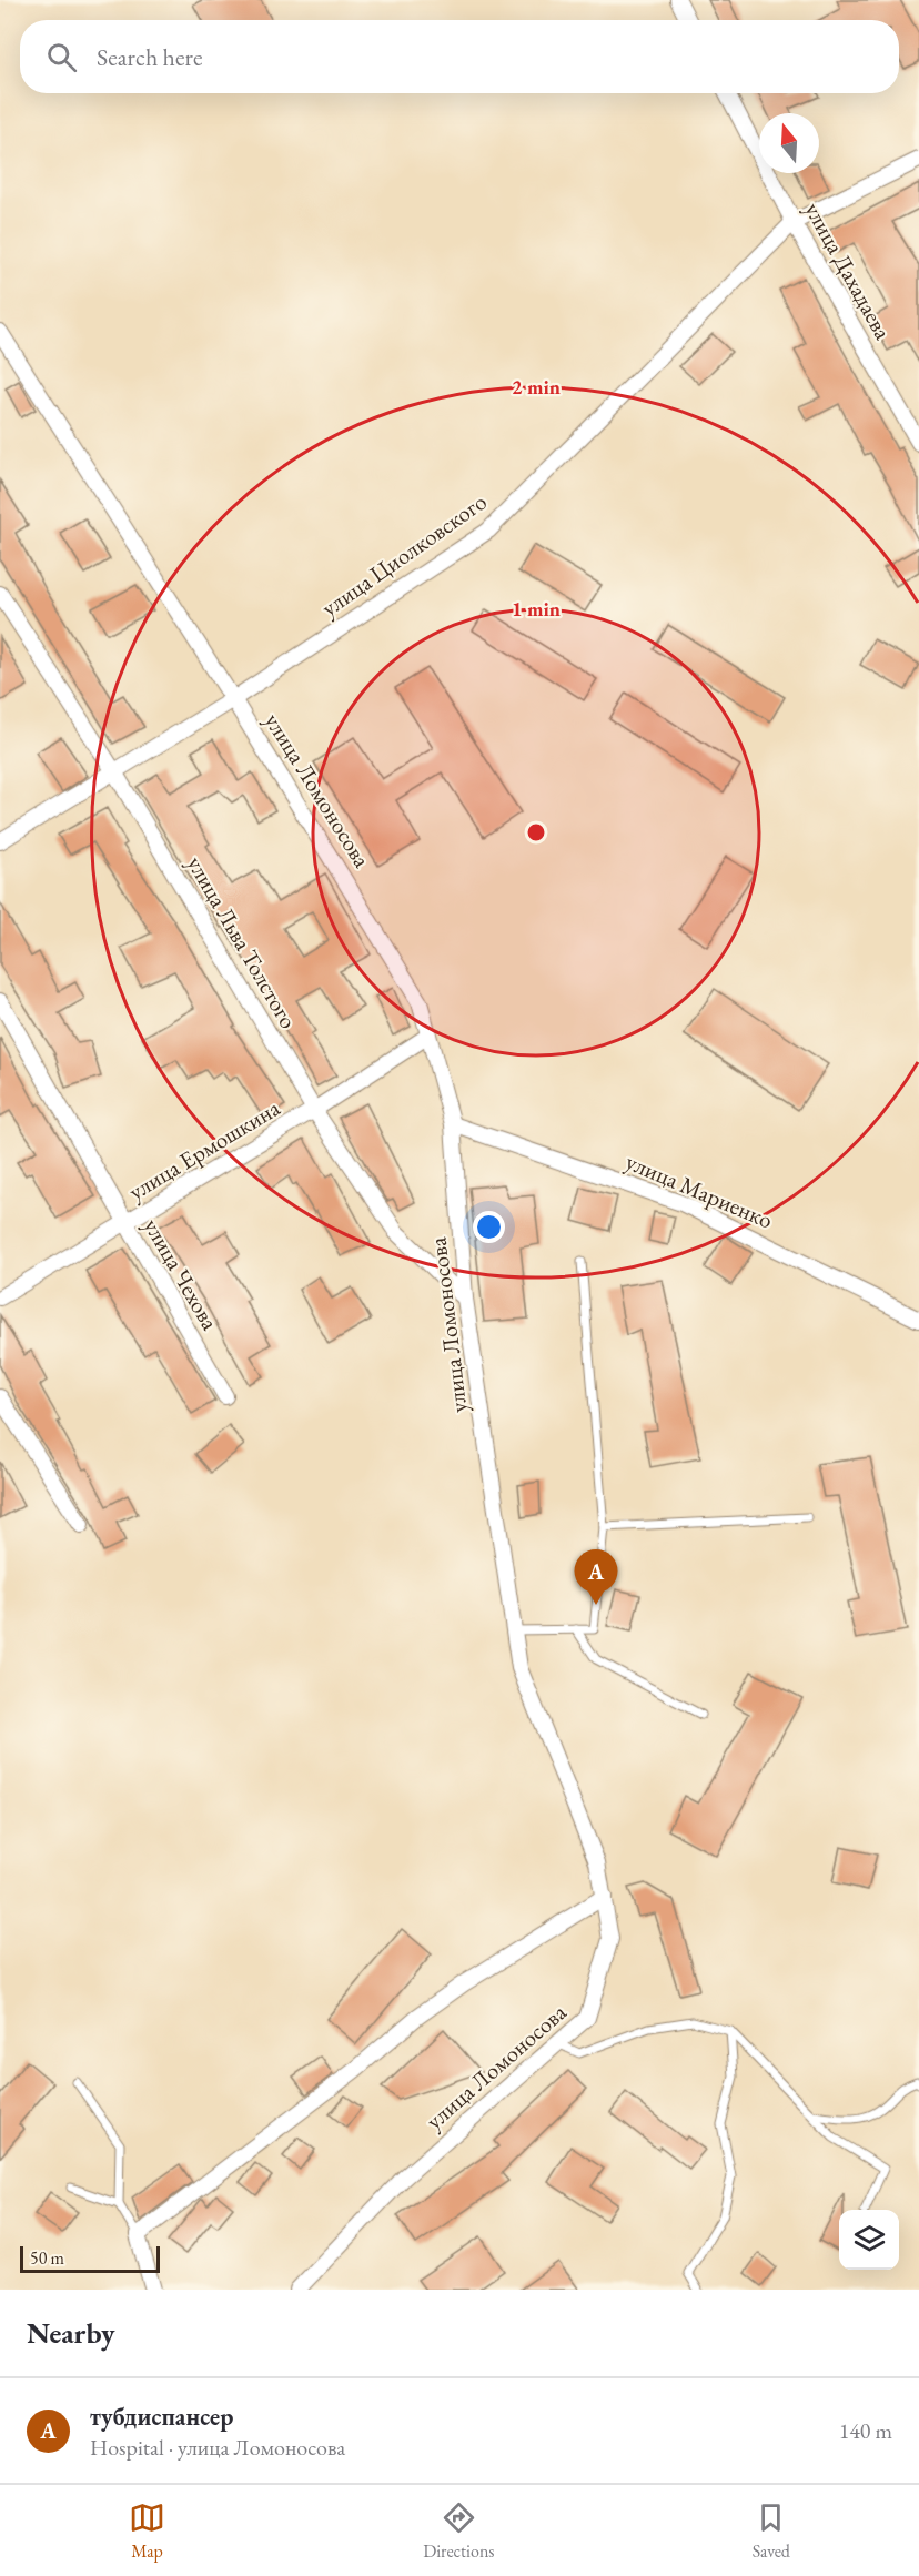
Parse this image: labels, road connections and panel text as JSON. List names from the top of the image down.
{
  "streets": {
    "street": [
      "улица Дахадаева",
      "улица Циолковского",
      "улица Ломоносова",
      "улица Льва Толстого",
      "улица Ермошкина",
      "улица Мариенко",
      "улица Чехова"
    ]
  },
  "crossings": [
    ["улица Дахадаева", "улица Циолковского"],
    ["улица Циолковского", "улица Ломоносова"],
    ["улица Циолковского", "улица Льва Толстого"],
    ["улица Ломоносова", "улица Льва Толстого"],
    ["улица Ломоносова", "улица Ермошкина"],
    ["улица Ломоносова", "улица Мариенко"],
    ["улица Льва Толстого", "улица Ермошкина"],
    ["улица Ермошкина", "улица Чехова"]
  ],
  "scale_bar": "50 m",
  "north": "top",
  "page": {
    "search": "Search here",
    "pins": "A",
    "scale": "50 m",
    "heading": "Nearby",
    "list": [
      {
        "mark": "A",
        "name": "тубдиспансер",
        "note": "Hospital · улица Ломоносова",
        "value": "140 m"
      }
    ],
    "nav": ["Map", "Directions", "Saved"]
  },
  "rings": ["2 min", "1 min"]
}
